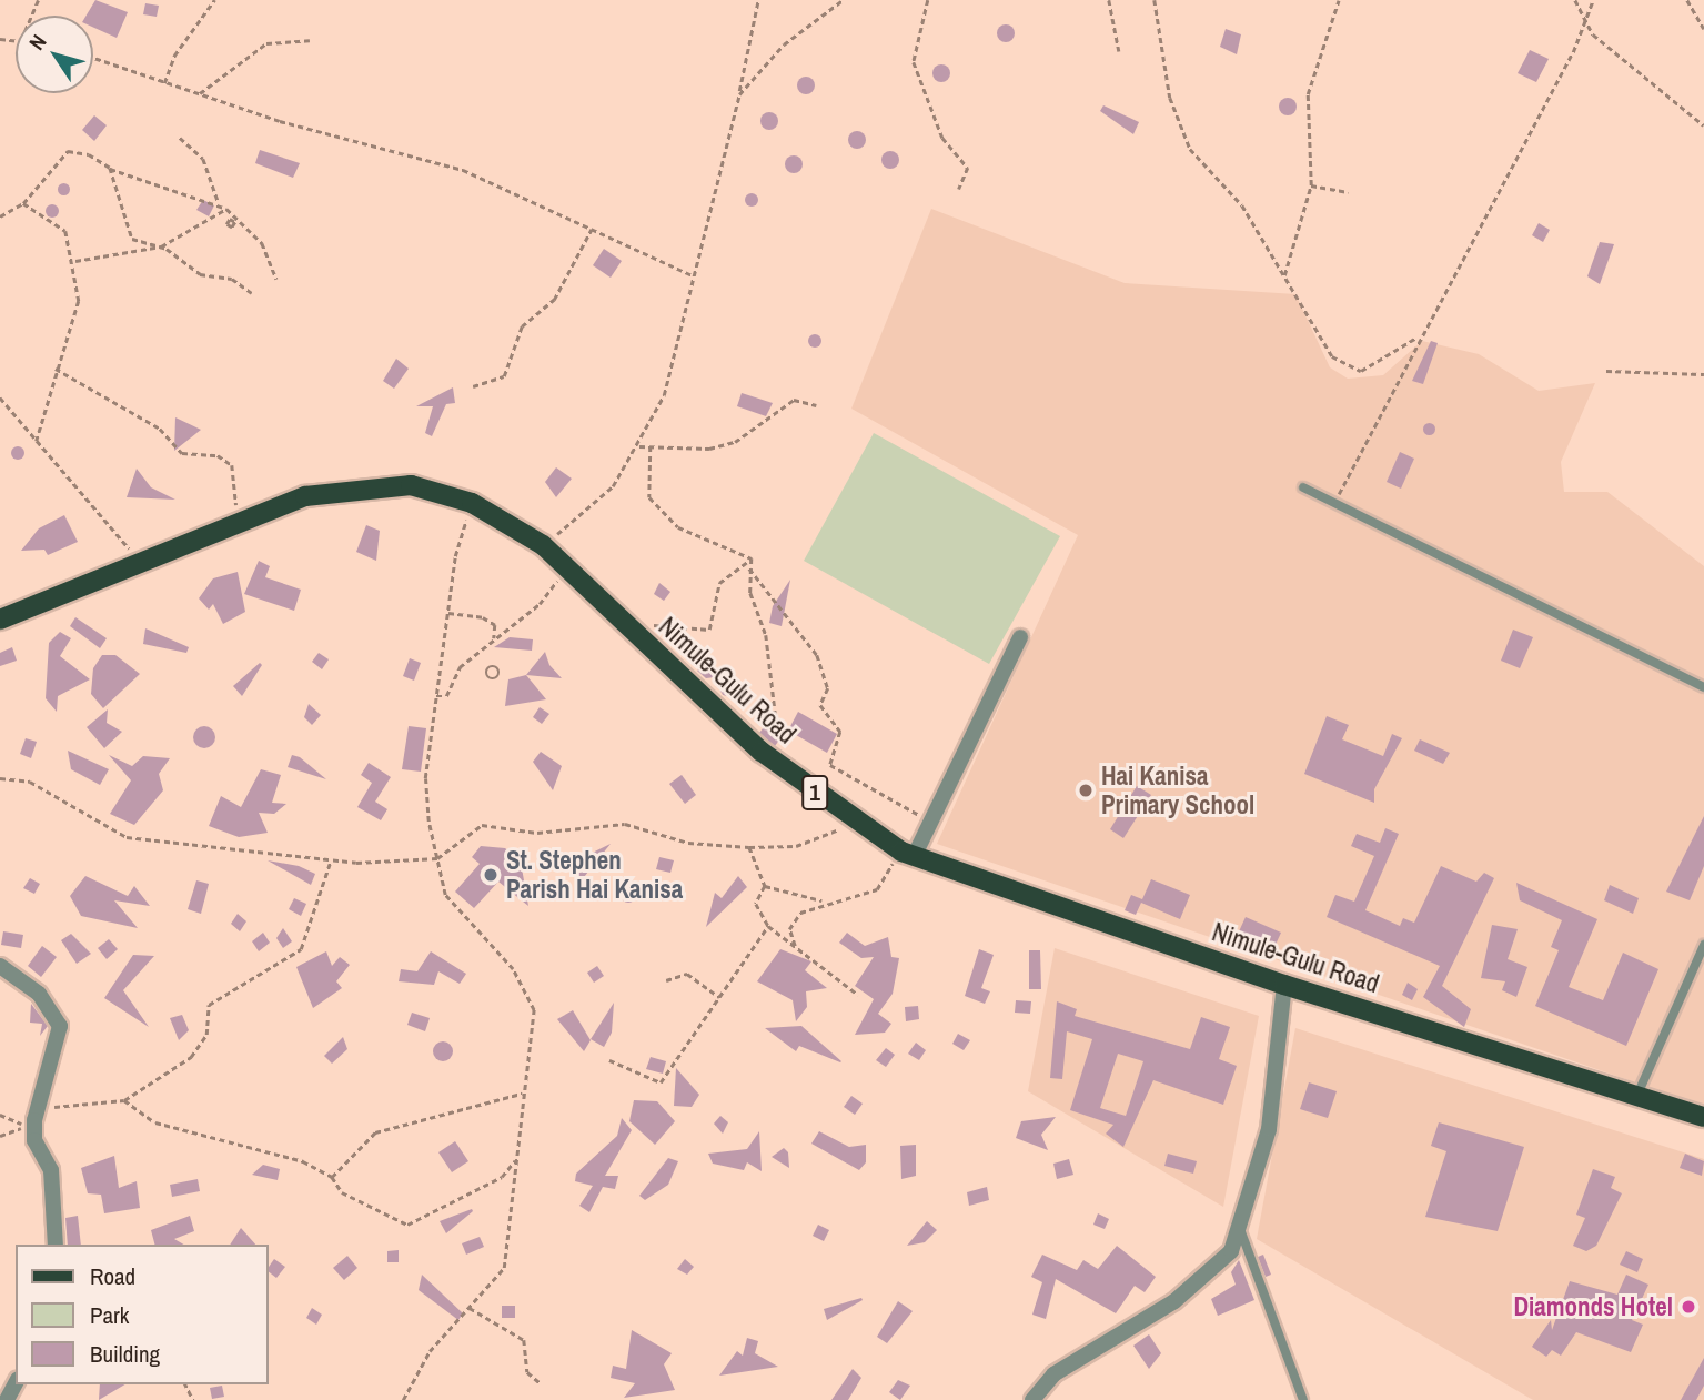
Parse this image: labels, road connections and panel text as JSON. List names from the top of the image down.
{
  "streets": {
    "main road": ["Nimule-Gulu Road", "1"]
  },
  "places": ["Hai Kanisa Primary School", "St. Stephen Parish Hai Kanisa", "Diamonds Hotel"],
  "legend": ["Road", "Park", "Building"],
  "north": "top left"
}
